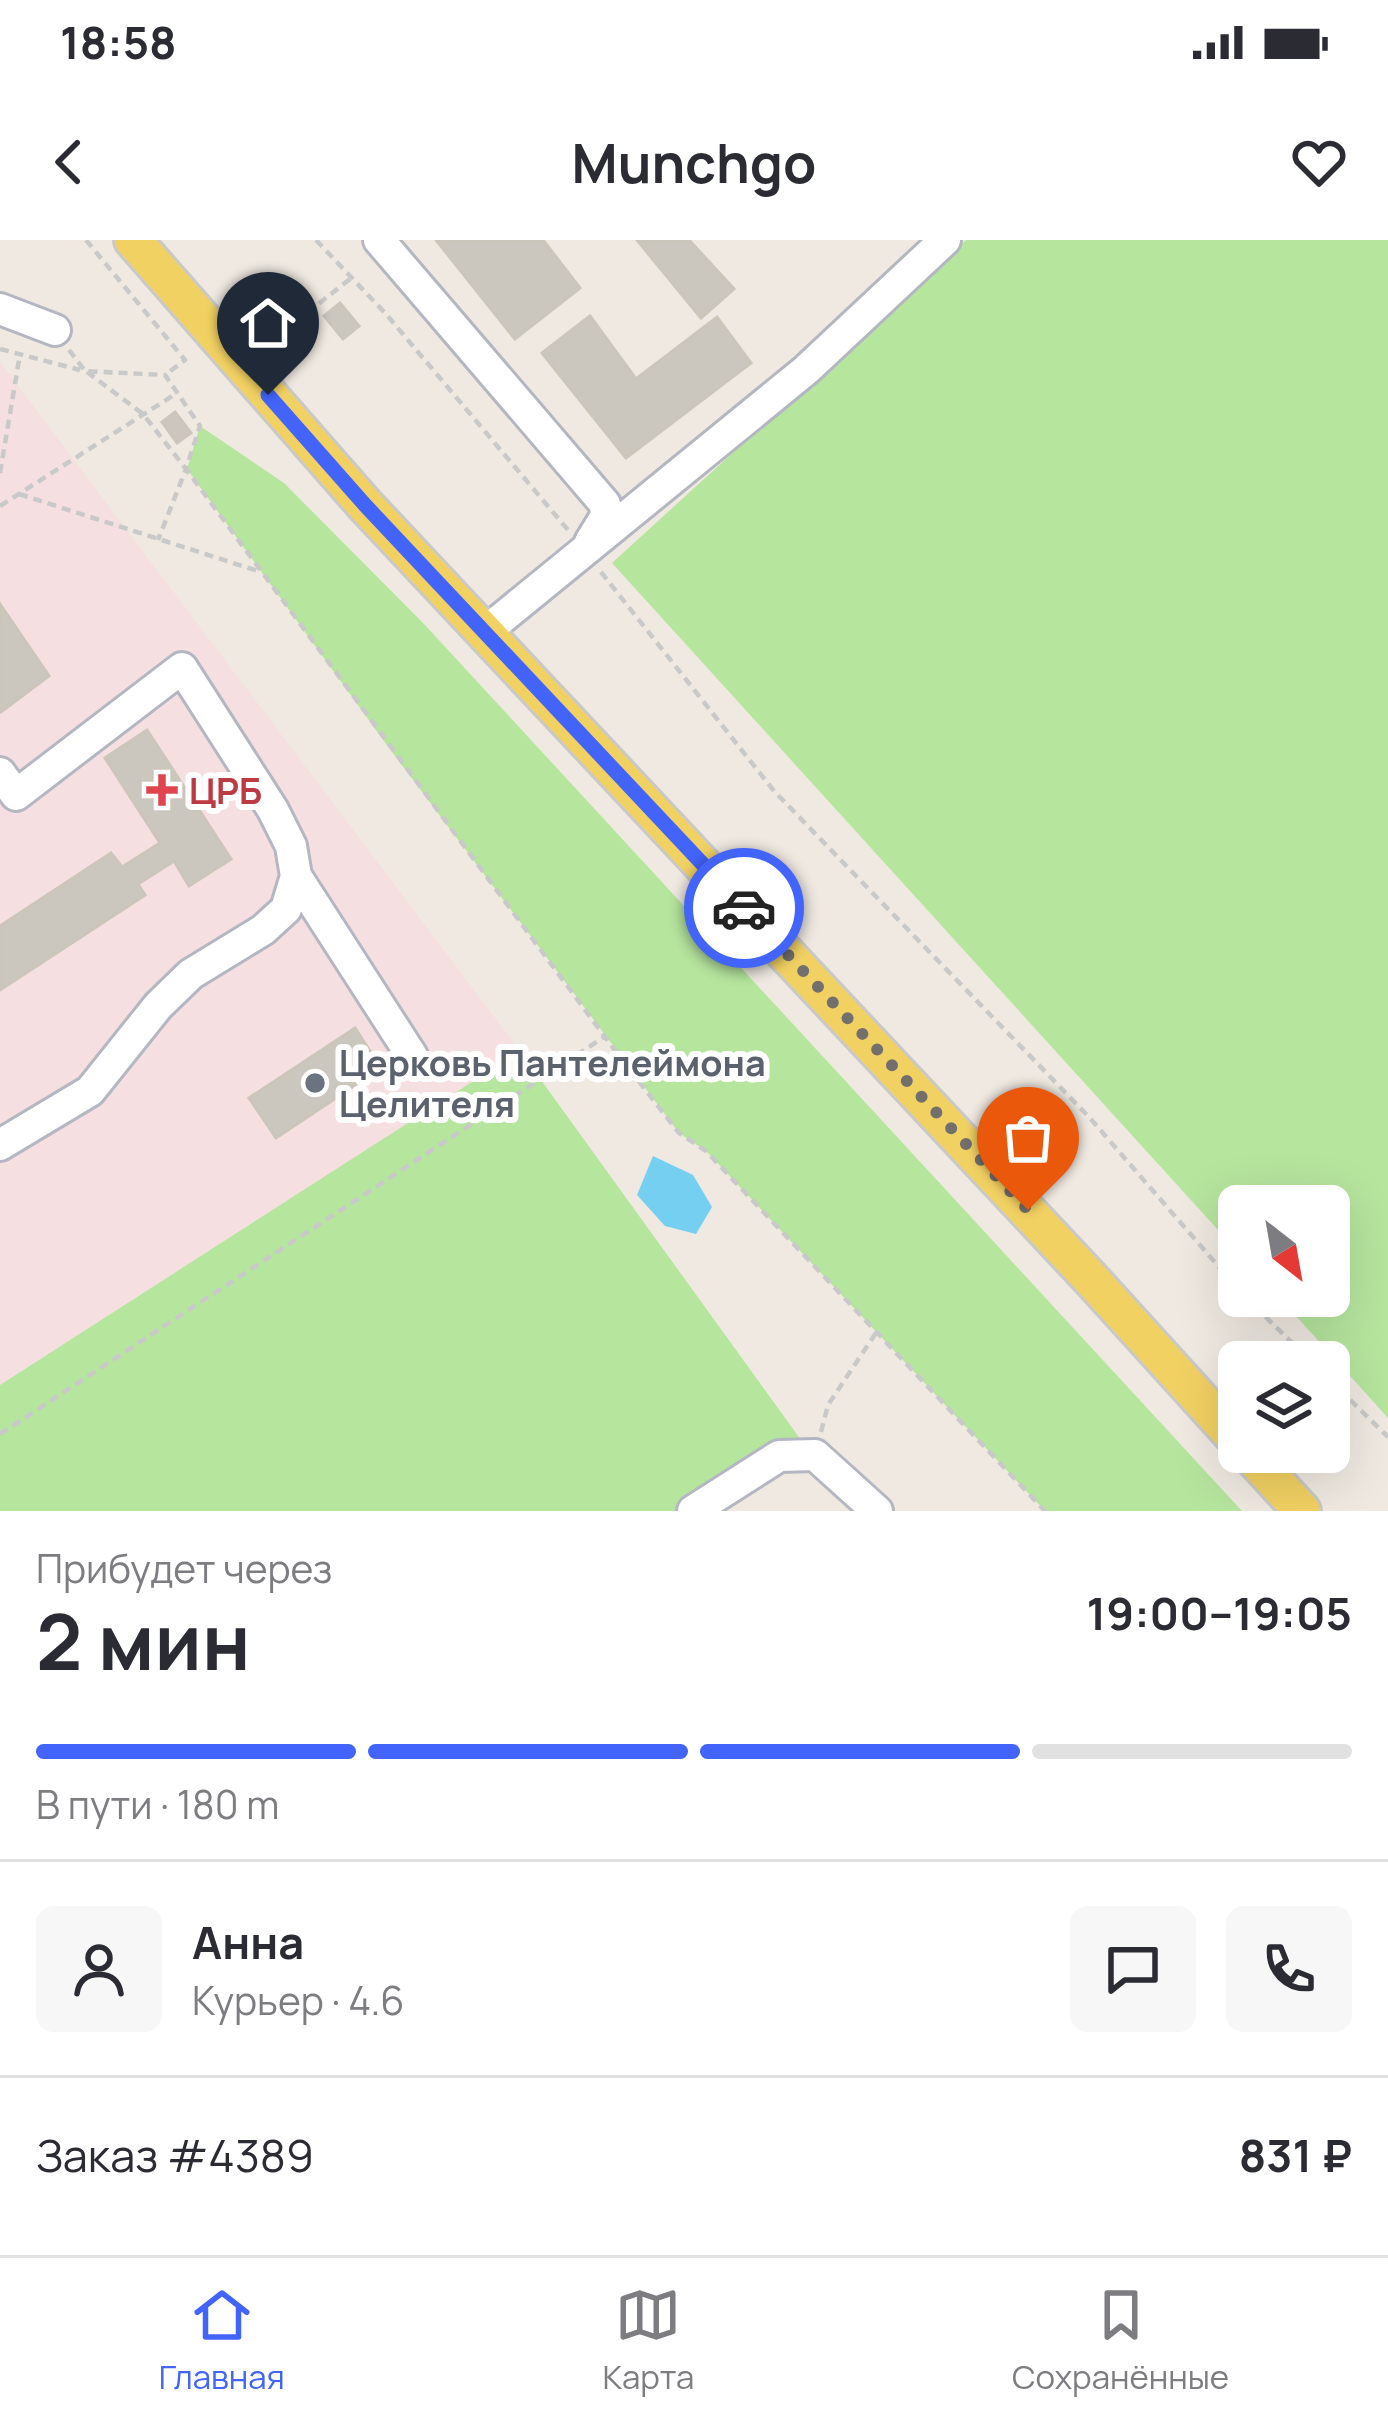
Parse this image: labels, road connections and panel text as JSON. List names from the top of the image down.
{
  "places": {
    "health": ["ЦРБ"],
    "other": ["Церковь Пантелеймона Целителя"]
  },
  "north": "bottom right",
  "page": {
    "status": "18:58",
    "header": "Munchgo",
    "heading": ["2 мин", "Прибудет через", "19:00–19:05"],
    "panel": [
      "Анна",
      "Курьер · 4.6",
      "Заказ #4389",
      "831 ₽"
    ],
    "bar": "В пути · 180 m",
    "tabs": ["Главная", "Карта", "Сохранённые"]
  }
}
